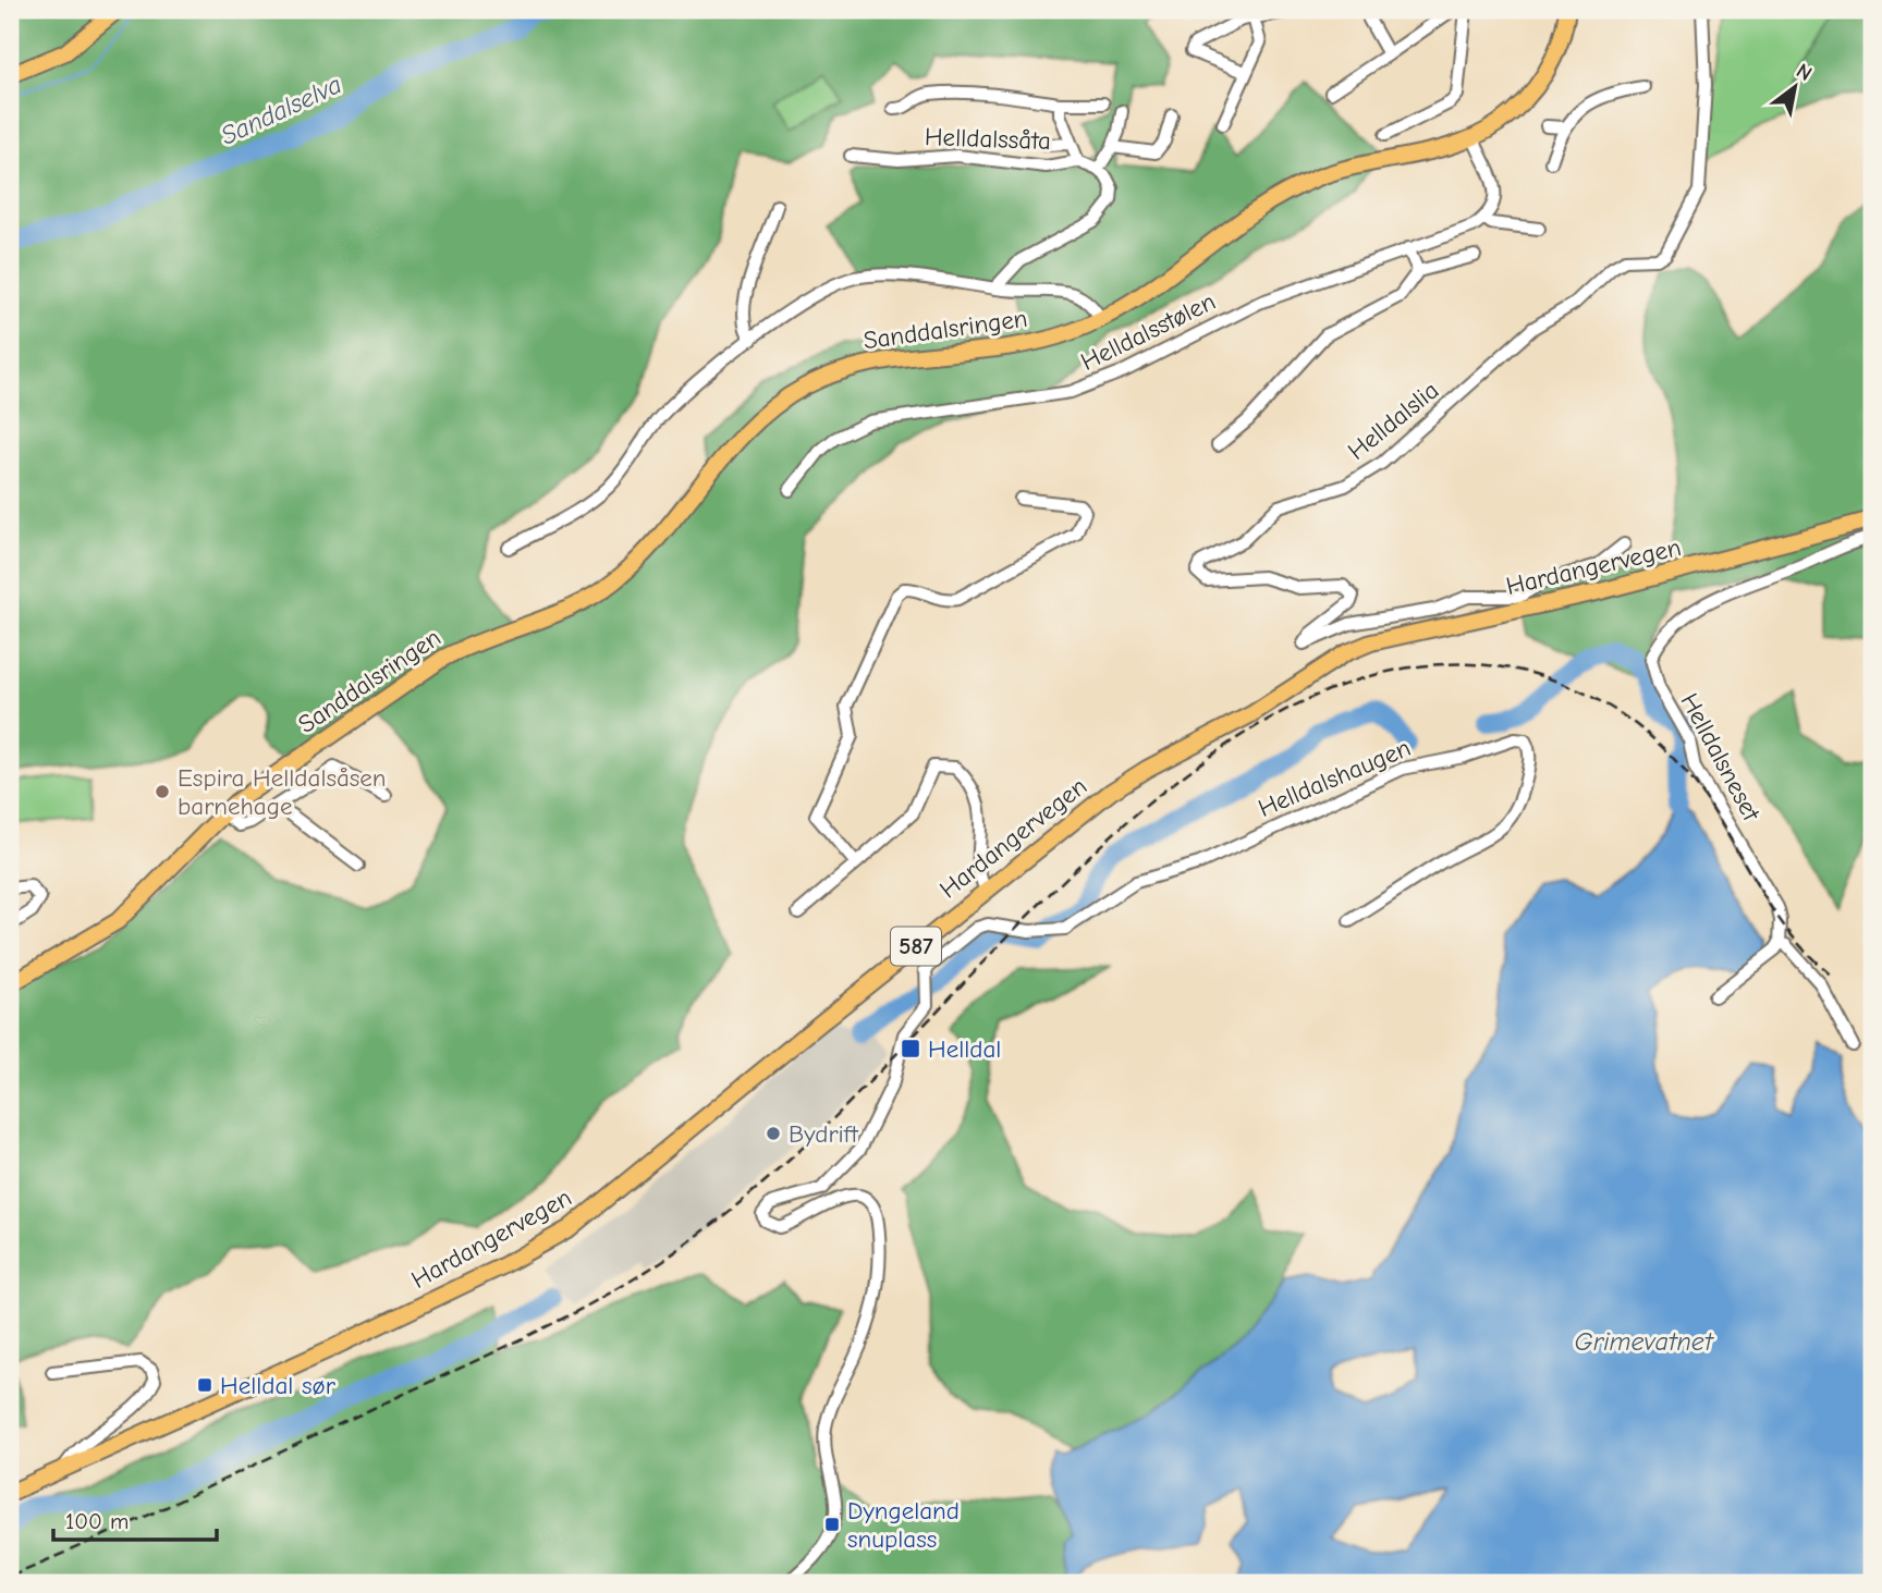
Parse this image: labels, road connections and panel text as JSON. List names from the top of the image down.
{
  "streets": {
    "main road": ["Sanddalsringen", "Hardangervegen", "587"],
    "street": [
      "Helldalssåta",
      "Helldalsstølen",
      "Helldalslia",
      "Helldalsneset",
      "Helldalshaugen"
    ]
  },
  "water": ["Sandalselva", "Grimevatnet"],
  "places": {
    "other": ["Espira Helldalsåsen barnehage", "Bydrift"],
    "transit": ["Helldal", "Helldal sør", "Dyngeland snuplass"]
  },
  "scale_bar": "100 m",
  "north": "top right"
}
